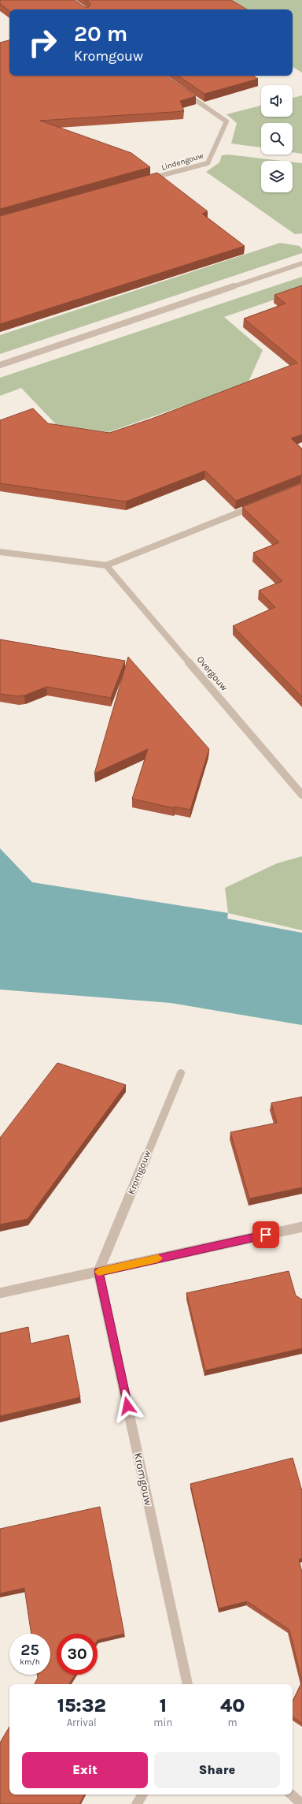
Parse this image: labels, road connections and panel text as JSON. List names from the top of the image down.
{
  "streets": {
    "street": ["Lindengouw", "Overgouw", "Kromgouw"]
  },
  "page": {
    "turn": ["20 m", "Kromgouw"],
    "speed": "25 km/h",
    "limit": "30",
    "eta": [
      "15:32",
      "Arrival",
      "1",
      "min",
      "40",
      "m"
    ],
    "buttons": ["Exit", "Share"]
  }
}
